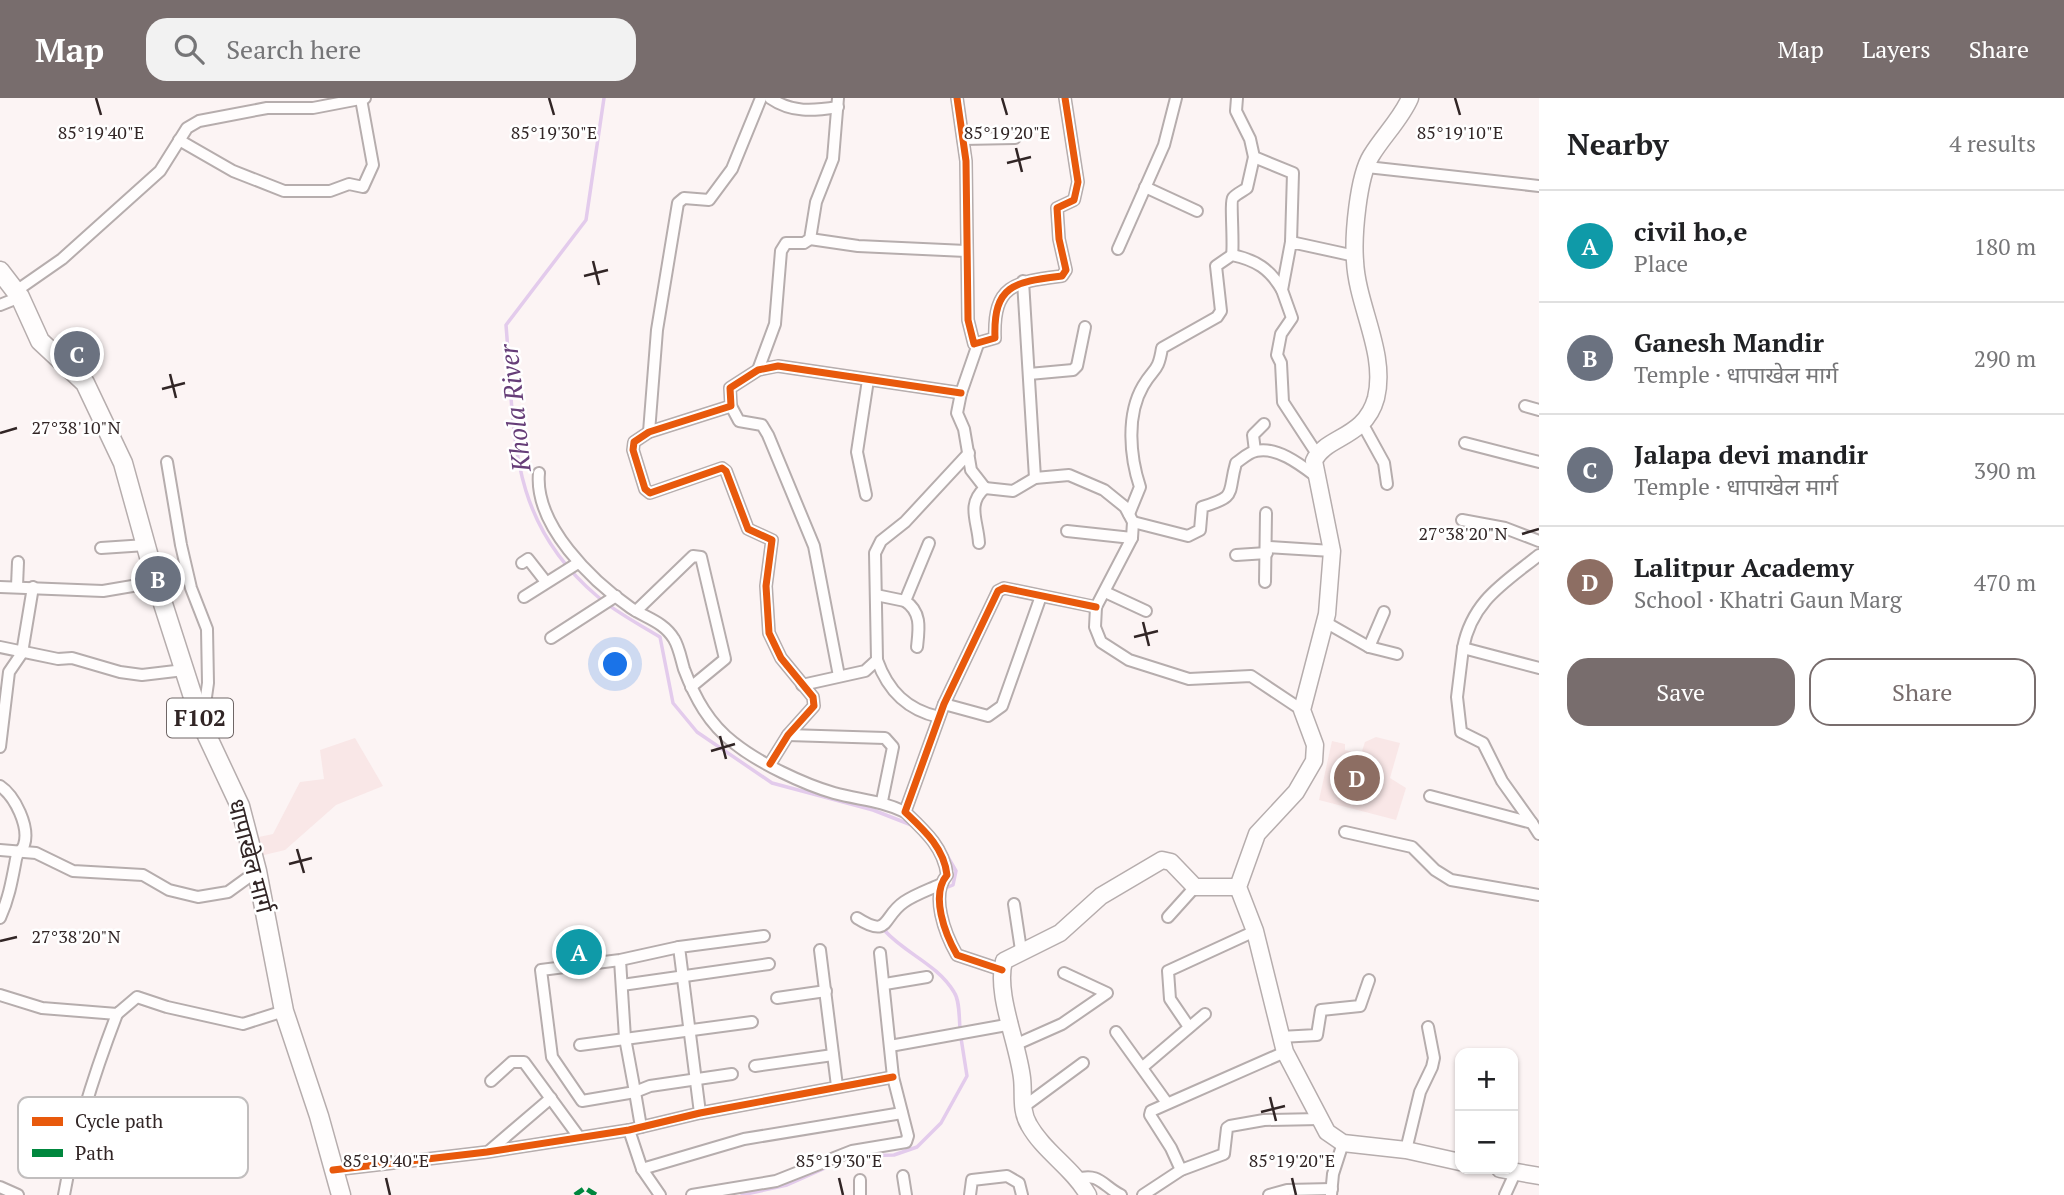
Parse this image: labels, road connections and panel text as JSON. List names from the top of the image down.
{
  "streets": {
    "main road": ["F102", "धापाखेल मार्ग"]
  },
  "water": ["Khola River"],
  "legend": ["Cycle path", "Path"],
  "page": {
    "header": "Map",
    "search": "Search here",
    "nav": ["Map", "Layers", "Share"],
    "heading": ["Nearby", "4 results"],
    "list": [
      {
        "mark": "A",
        "name": "civil ho,e",
        "note": "Place",
        "value": "180 m"
      },
      {
        "mark": "B",
        "name": "Ganesh Mandir",
        "note": "Temple · धापाखेल मार्ग",
        "value": "290 m"
      },
      {
        "mark": "C",
        "name": "Jalapa devi mandir",
        "note": "Temple · धापाखेल मार्ग",
        "value": "390 m"
      },
      {
        "mark": "D",
        "name": "Lalitpur Academy",
        "note": "School · Khatri Gaun Marg",
        "value": "470 m"
      }
    ],
    "pins": [
      "C",
      "B",
      "D",
      "A"
    ],
    "buttons": ["Save", "Share"],
    "map_buttons": ["+", "−"]
  },
  "coordinates": [
    "85°19'40\"E",
    "85°19'30\"E",
    "85°19'20\"E",
    "85°19'10\"E",
    "27°38'10\"N",
    "27°38'20\"N"
  ]
}
